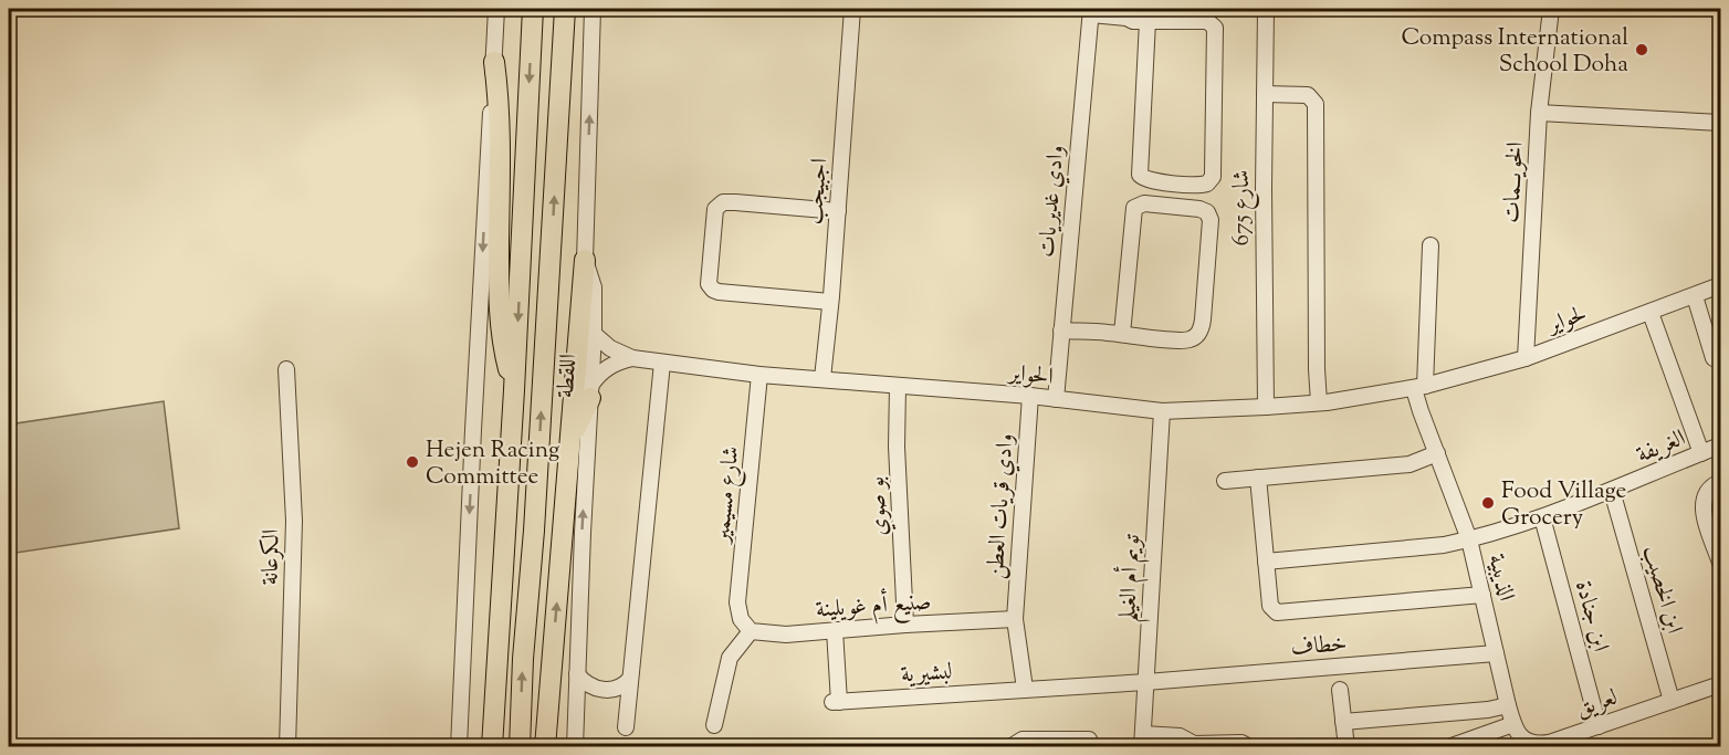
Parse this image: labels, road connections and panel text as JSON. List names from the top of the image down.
{
  "streets": {
    "main road": ["اللقطة"],
    "street": [
      "الخويــمات",
      "اجبيجب",
      "وادي غديريات",
      "شارع 675",
      "لحواير",
      "الحواير",
      "الغريفة",
      "شارع مسيمير",
      "بو صوي",
      "وادي قريات العطن",
      "الكرعانة",
      "الذيبية",
      "تويم أم الغيلم",
      "ابن الخصيب",
      "صنيع أم غويلينة",
      "ابن جنادة",
      "خطاف",
      "لبشيرية",
      "لعريق"
    ]
  },
  "crossings": [
    ["الخويــمات", "لحواير"],
    ["اجبيجب", "الحواير"],
    ["وادي غديريات", "الحواير"],
    ["شارع 675", "الحواير"],
    ["لحواير", "الحواير"],
    ["لحواير", "الذيبية"],
    ["الحواير", "اللقطة"],
    ["الحواير", "شارع مسيمير"],
    ["الحواير", "بو صوي"],
    ["الحواير", "وادي قريات العطن"],
    ["الحواير", "الذيبية"],
    ["الحواير", "تويم أم الغيلم"],
    ["الغريفة", "الذيبية"],
    ["الغريفة", "ابن الخصيب"],
    ["الغريفة", "ابن جنادة"],
    ["شارع مسيمير", "صنيع أم غويلينة"],
    ["بو صوي", "صنيع أم غويلينة"],
    ["وادي قريات العطن", "صنيع أم غويلينة"],
    ["الذيبية", "خطاف"],
    ["تويم أم الغيلم", "خطاف"],
    ["تويم أم الغيلم", "لبشيرية"],
    ["ابن الخصيب", "لعريق"],
    ["صنيع أم غويلينة", "لبشيرية"],
    ["ابن جنادة", "لعريق"],
    ["خطاف", "لبشيرية"]
  ],
  "places": ["Compass International School Doha", "Hejen Racing Committee", "Food Village Grocery"]
}
